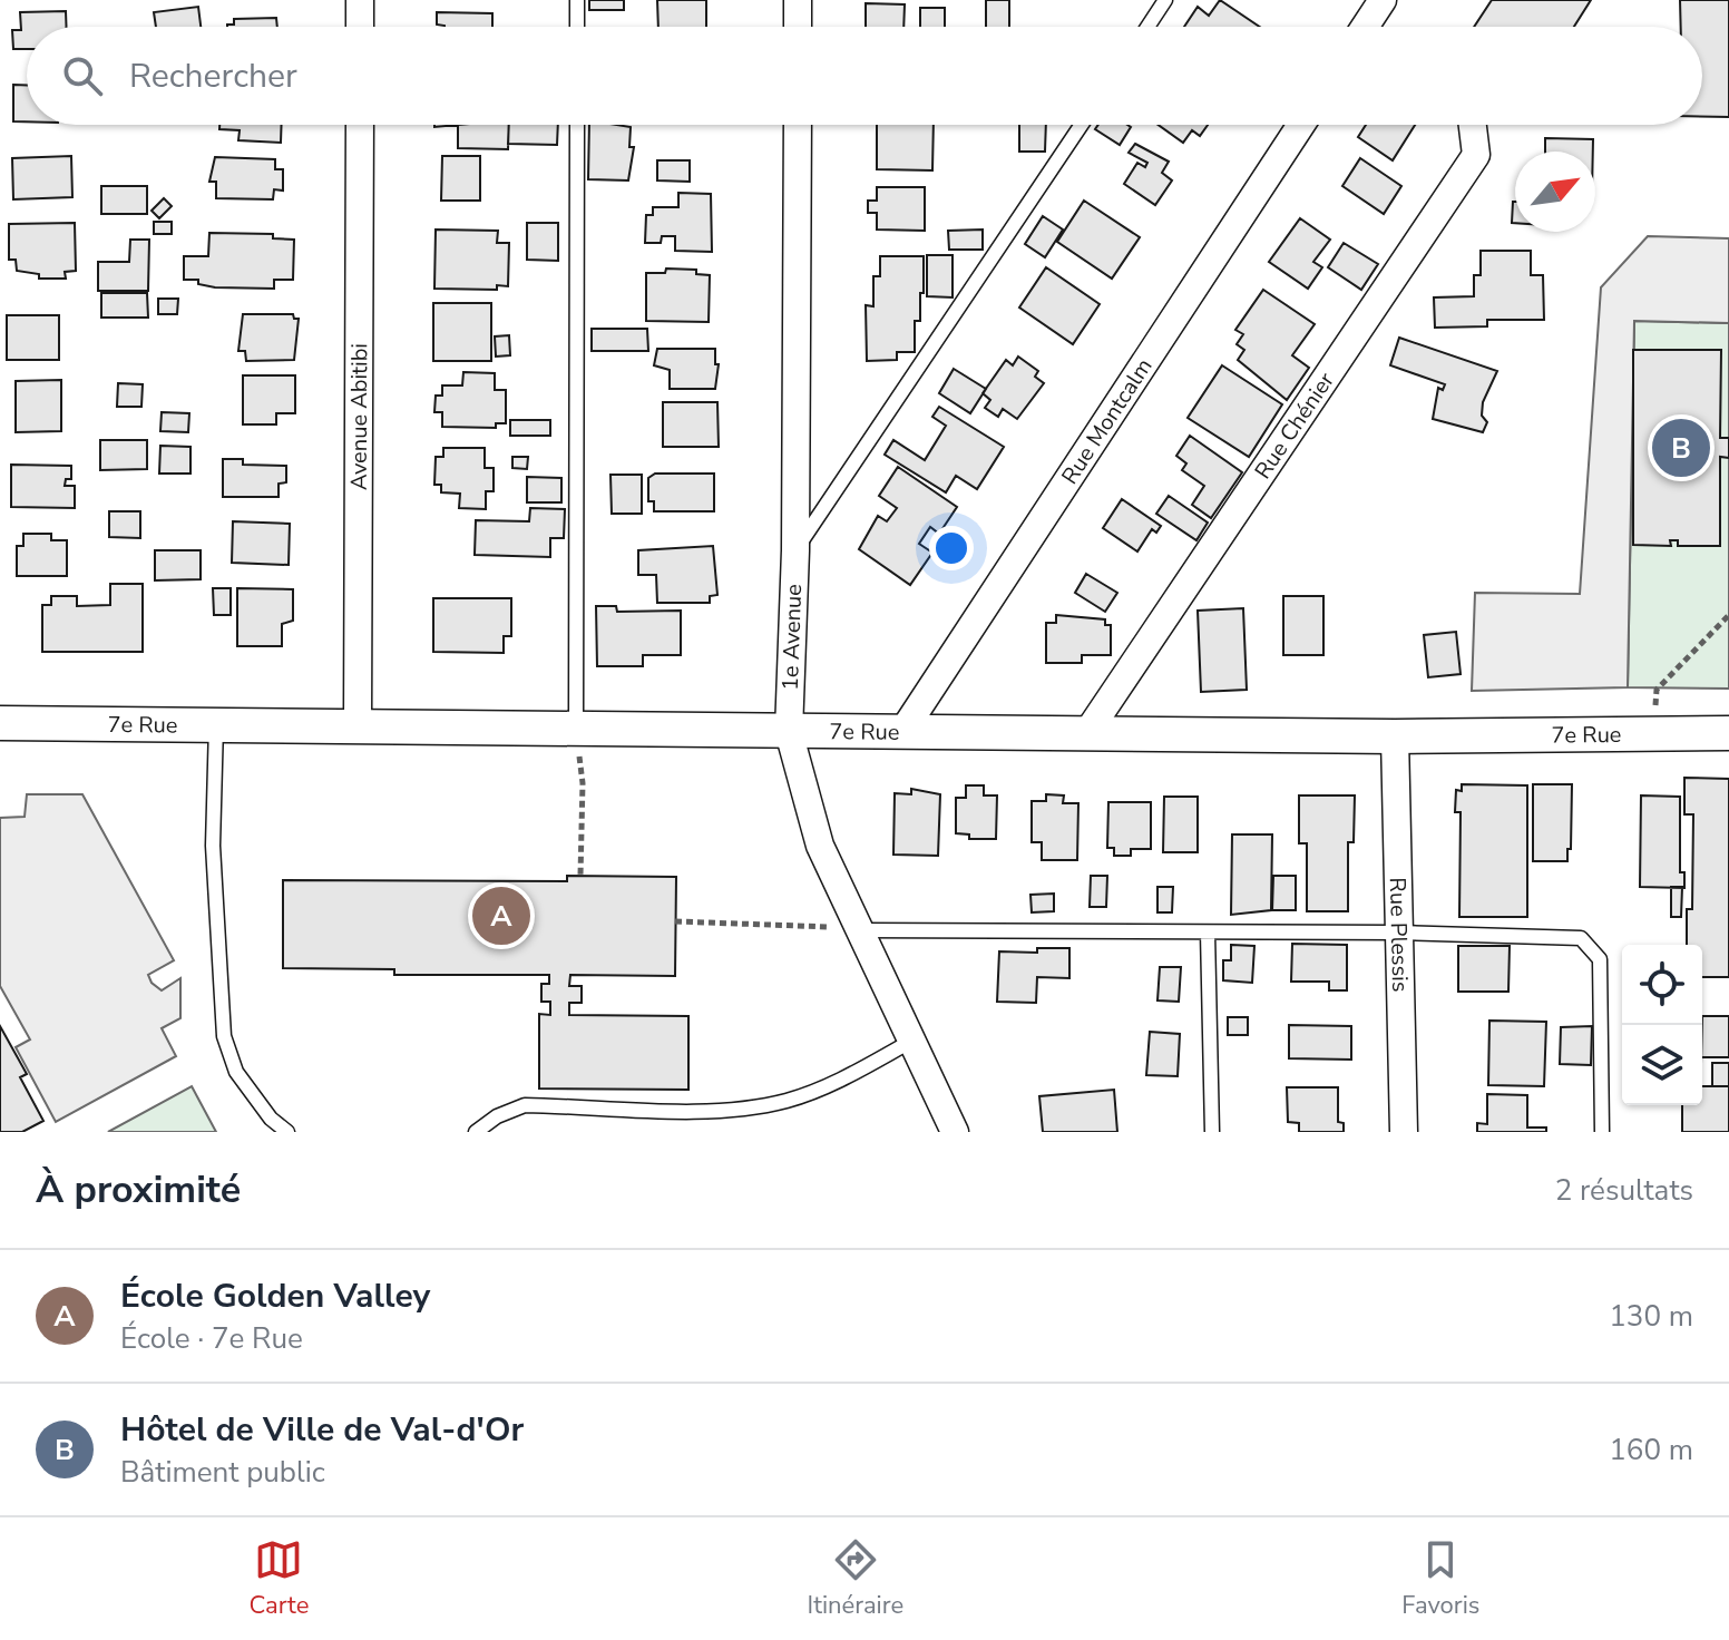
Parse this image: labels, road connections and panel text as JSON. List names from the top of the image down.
{
  "streets": {
    "street": [
      "Avenue Abitibi",
      "Rue Montcalm",
      "Rue Chénier",
      "1e Avenue",
      "7e Rue",
      "Rue Plessis"
    ]
  },
  "crossings": [
    ["Avenue Abitibi", "7e Rue"],
    ["Rue Montcalm", "7e Rue"],
    ["Rue Chénier", "7e Rue"],
    ["1e Avenue", "7e Rue"],
    ["7e Rue", "Rue Plessis"]
  ],
  "north": "top right",
  "page": {
    "search": "Rechercher",
    "pins": ["B", "A"],
    "heading": ["À proximité", "2 résultats"],
    "list": [
      {
        "mark": "A",
        "name": "École Golden Valley",
        "note": "École · 7e Rue",
        "value": "130 m"
      },
      {
        "mark": "B",
        "name": "Hôtel de Ville de Val-d'Or",
        "note": "Bâtiment public",
        "value": "160 m"
      }
    ],
    "nav": ["Carte", "Itinéraire", "Favoris"]
  }
}
